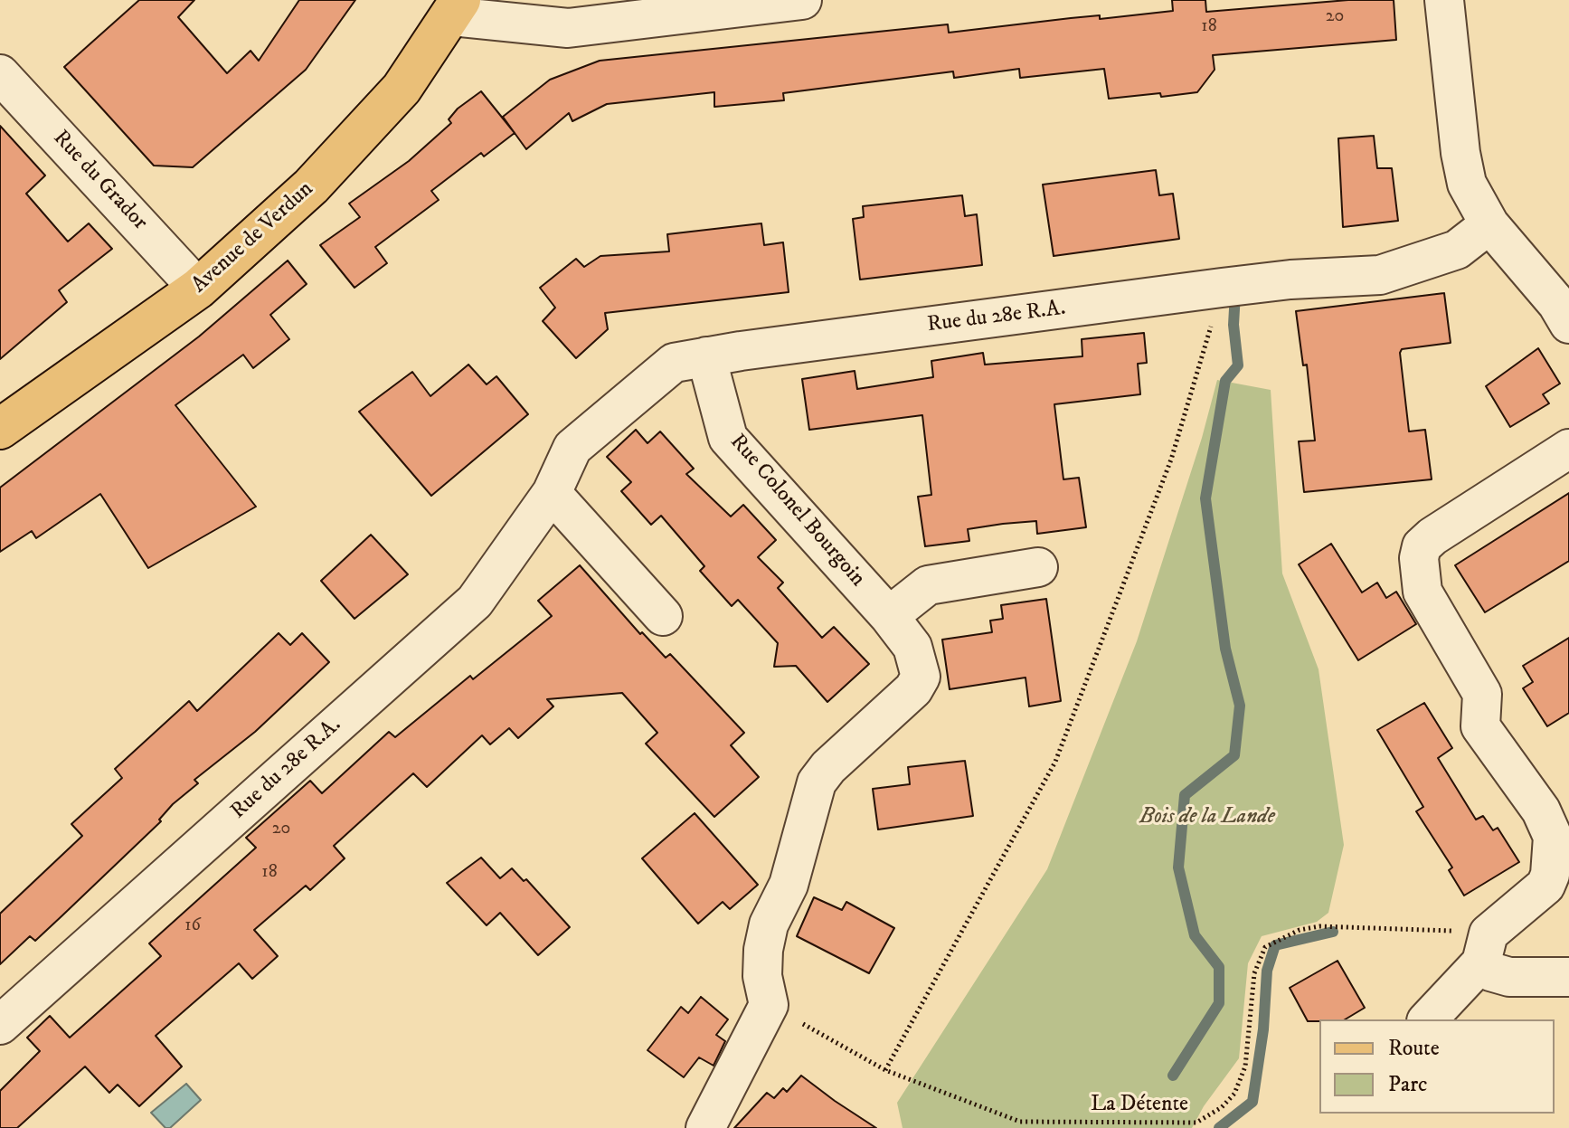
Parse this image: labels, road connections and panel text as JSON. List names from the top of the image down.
{
  "streets": {
    "main road": ["Avenue de Verdun"],
    "street": ["Rue du Grador", "Rue du 28e R.A.", "Rue Colonel Bourgoin"],
    "path": ["La Détente"]
  },
  "crossings": [
    ["Rue du Grador", "Avenue de Verdun"],
    ["Rue du 28e R.A.", "Rue Colonel Bourgoin"],
    ["Rue Colonel Bourgoin", "La Détente"]
  ],
  "parks": ["Bois de la Lande"],
  "house_numbers": [
    "20",
    "18",
    "20",
    "18",
    "16"
  ],
  "legend": ["Route", "Parc"]
}
